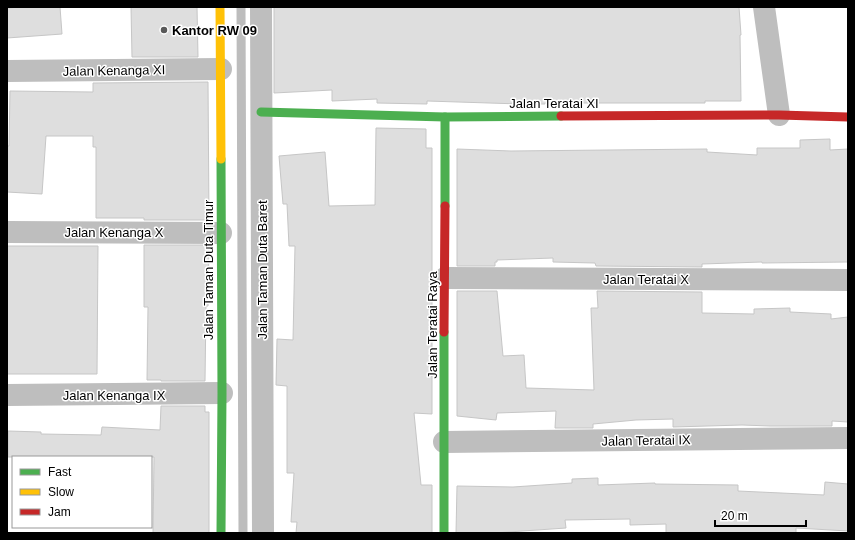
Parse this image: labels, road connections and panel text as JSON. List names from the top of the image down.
{
  "streets": {
    "street": [
      "Jalan Kenanga XI",
      "Jalan Teratai XI",
      "Jalan Kenanga X",
      "Jalan Taman Duta Timur",
      "Jalan Taman Duta Baret",
      "Jalan Teratai X",
      "Jalan Teratai Raya",
      "Jalan Kenanga IX",
      "Jalan Teratai IX"
    ]
  },
  "crossings": [
    ["Jalan Kenanga XI", "Jalan Taman Duta Timur"],
    ["Jalan Teratai XI", "Jalan Taman Duta Baret"],
    ["Jalan Teratai XI", "Jalan Teratai Raya"],
    ["Jalan Kenanga X", "Jalan Taman Duta Timur"],
    ["Jalan Taman Duta Timur", "Jalan Kenanga IX"],
    ["Jalan Teratai X", "Jalan Teratai Raya"],
    ["Jalan Teratai Raya", "Jalan Teratai IX"]
  ],
  "places": ["Kantor RW 09"],
  "legend": ["Fast", "Slow", "Jam"],
  "scale_bar": "20 m"
}
